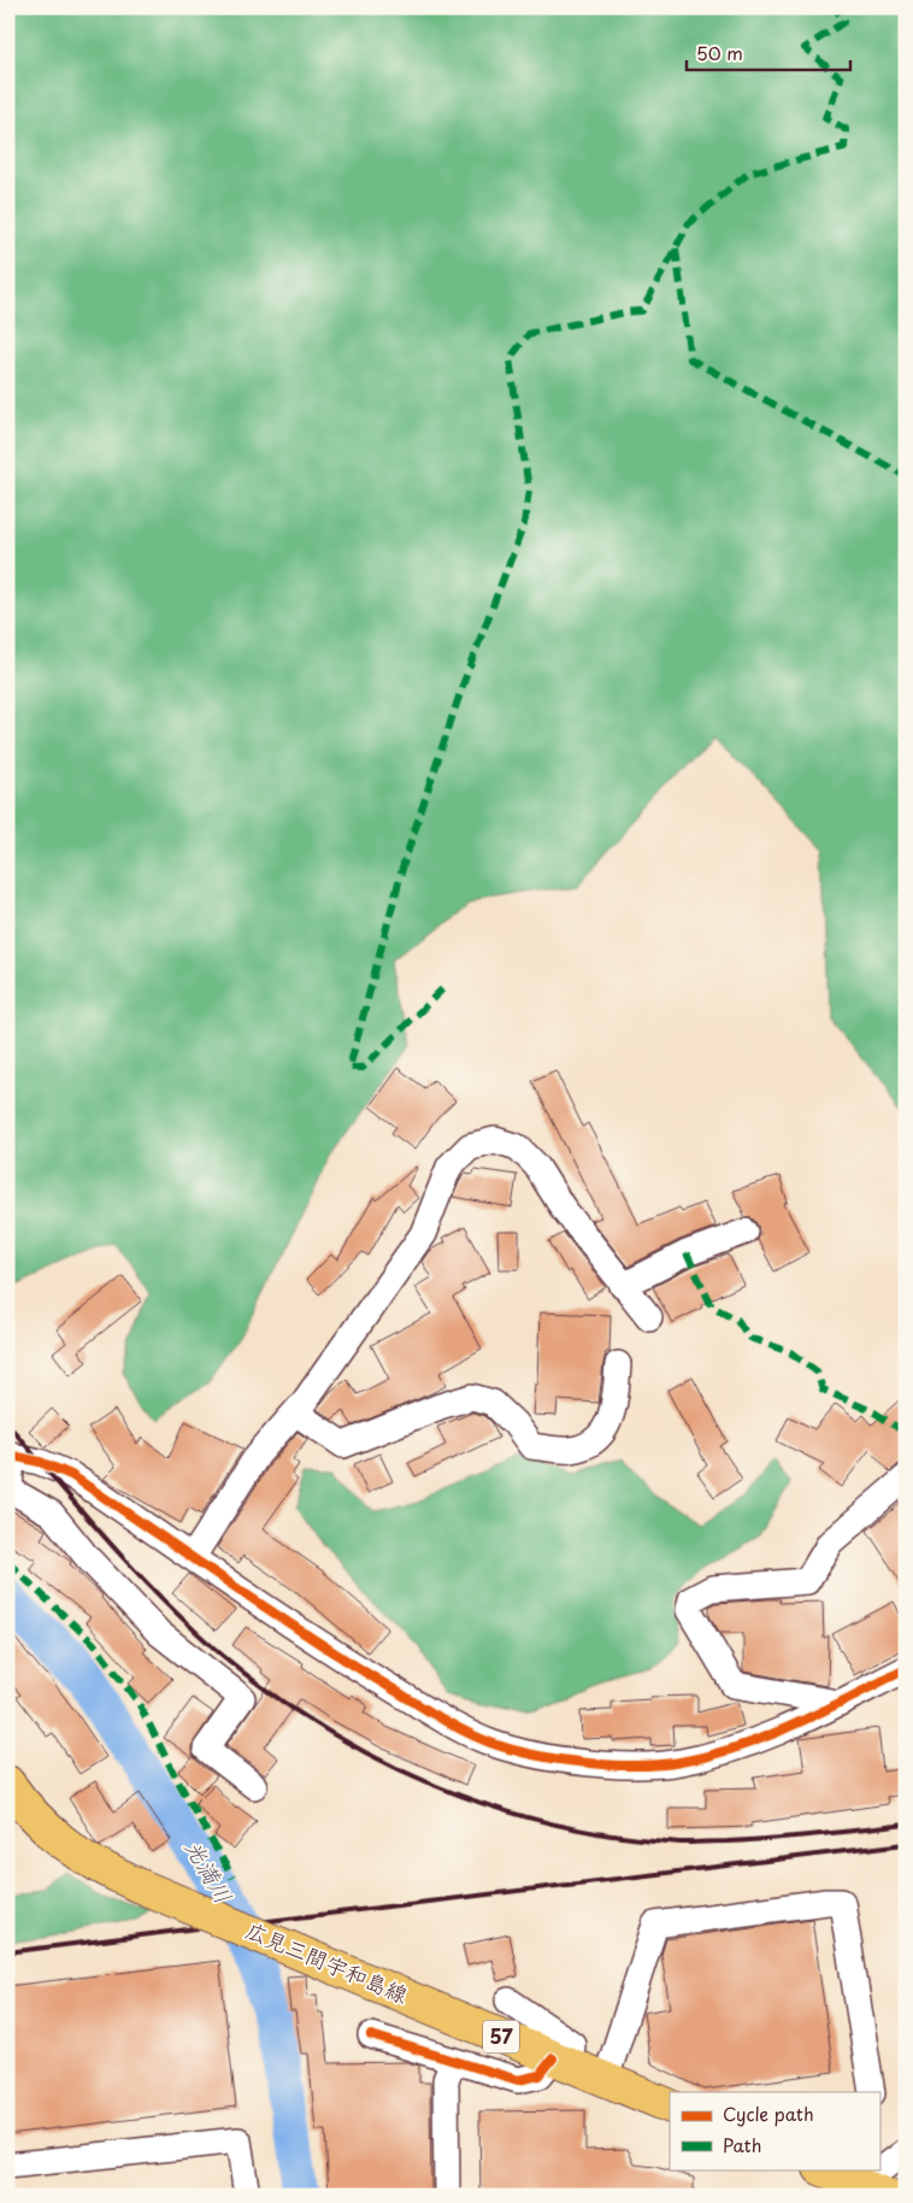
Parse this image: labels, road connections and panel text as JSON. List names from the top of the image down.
{
  "streets": {
    "main road": ["広見三間宇和島線", "57"]
  },
  "water": ["光満川"],
  "legend": ["Cycle path", "Path"],
  "scale_bar": "50 m"
}
